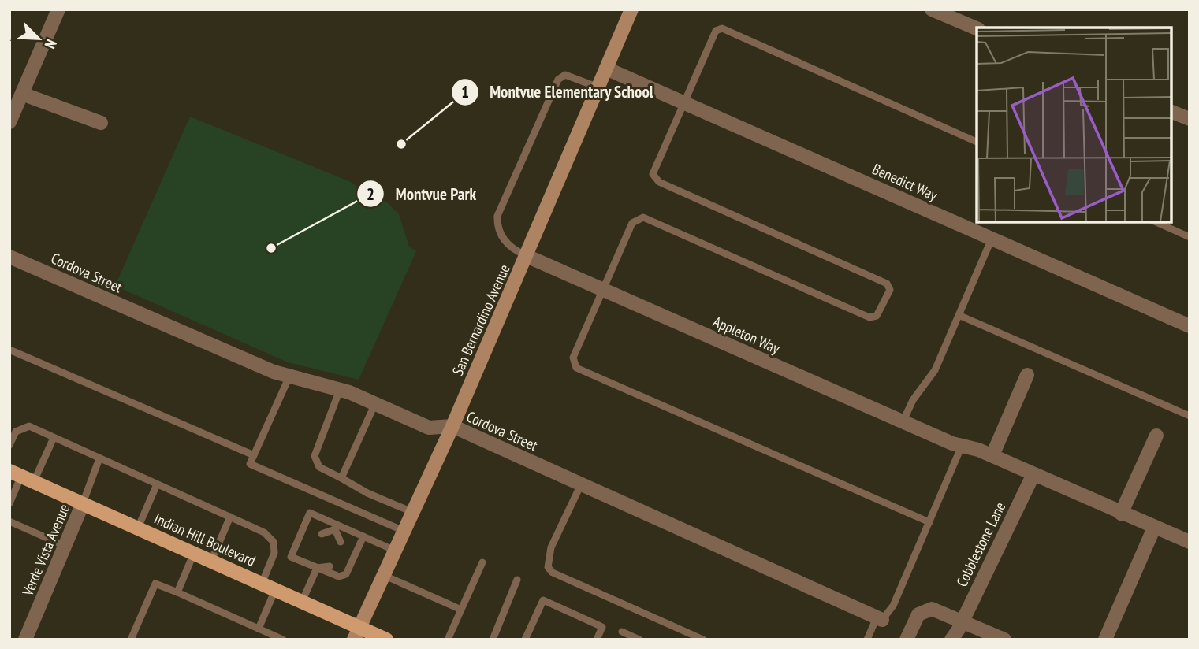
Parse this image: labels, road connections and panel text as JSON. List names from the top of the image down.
{
  "streets": {
    "main road": ["San Bernardino Avenue", "Indian Hill Boulevard"],
    "street": [
      "Benedict Way",
      "Cordova Street",
      "Appleton Way",
      "Cobblestone Lane",
      "Verde Vista Avenue"
    ]
  },
  "crossings": [
    ["Benedict Way", "San Bernardino Avenue"],
    ["Cordova Street", "San Bernardino Avenue"],
    ["San Bernardino Avenue", "Appleton Way"],
    ["San Bernardino Avenue", "Indian Hill Boulevard"],
    ["Appleton Way", "Cobblestone Lane"],
    ["Indian Hill Boulevard", "Verde Vista Avenue"]
  ],
  "places": ["Montvue Elementary School", "Montvue Park"],
  "north": "bottom right"
}
